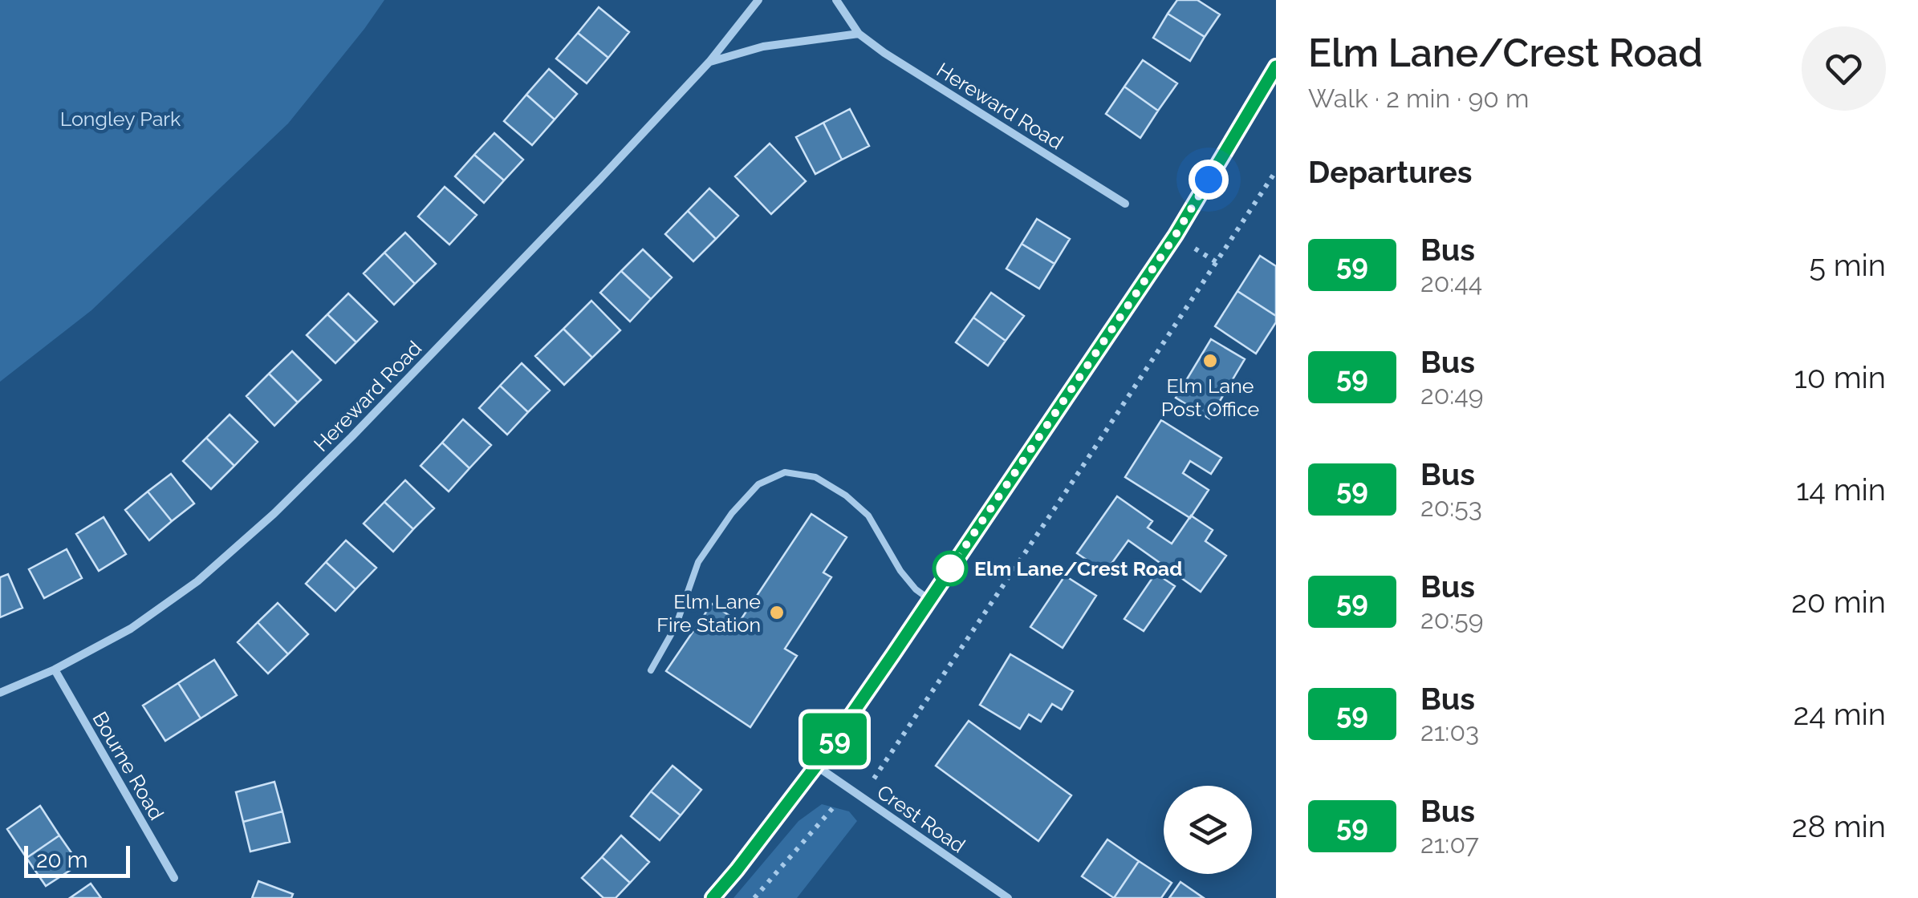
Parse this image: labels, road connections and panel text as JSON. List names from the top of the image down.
{
  "streets": {
    "street": ["Hereward Road", "Bourne Road", "Crest Road"]
  },
  "crossings": [
    ["Hereward Road", "Bourne Road"]
  ],
  "parks": ["Longley Park"],
  "places": ["Elm Lane Post Office", "Elm Lane/Crest Road", "Elm Lane Fire Station"],
  "lines": ["bus line 59"],
  "scale_bar": "20 m",
  "page": {
    "on_map": "59",
    "heading": [
      ["Elm Lane/Crest Road", "Walk · 2 min · 90 m"],
      "Departures"
    ],
    "list": [
      {
        "mark": "59",
        "name": "Bus",
        "note": "20:44",
        "value": "5 min"
      },
      {
        "mark": "59",
        "name": "Bus",
        "note": "20:49",
        "value": "10 min"
      },
      {
        "mark": "59",
        "name": "Bus",
        "note": "20:53",
        "value": "14 min"
      },
      {
        "mark": "59",
        "name": "Bus",
        "note": "20:59",
        "value": "20 min"
      },
      {
        "mark": "59",
        "name": "Bus",
        "note": "21:03",
        "value": "24 min"
      },
      {
        "mark": "59",
        "name": "Bus",
        "note": "21:07",
        "value": "28 min"
      }
    ],
    "scale": "20 m"
  }
}
